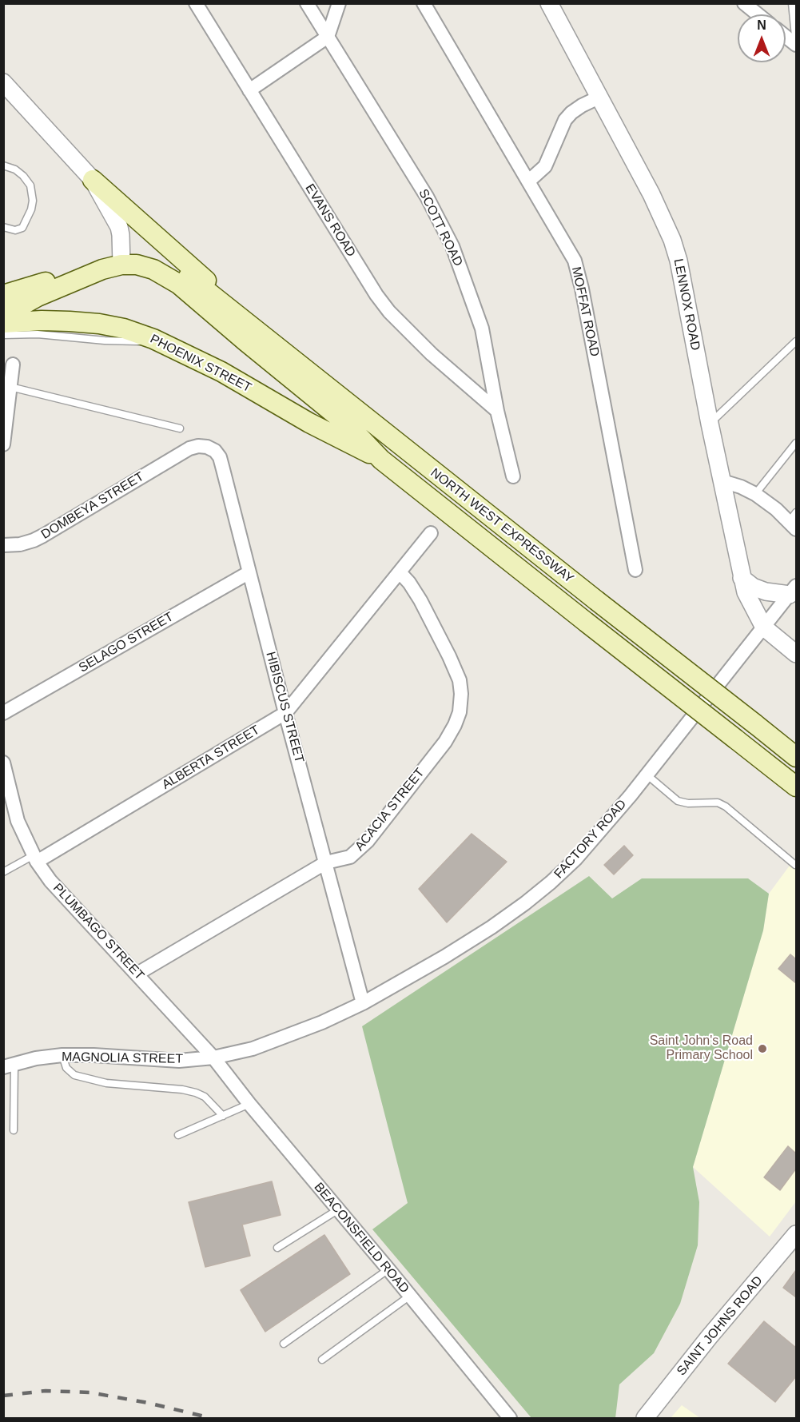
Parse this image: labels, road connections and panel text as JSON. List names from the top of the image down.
{
  "streets": {
    "main road": ["PHOENIX STREET", "NORTH WEST EXPRESSWAY"],
    "street": [
      "EVANS ROAD",
      "SCOTT ROAD",
      "LENNOX ROAD",
      "MOFFAT ROAD",
      "DOMBEYA STREET",
      "SELAGO STREET",
      "HIBISCUS STREET",
      "ALBERTA STREET",
      "ACACIA STREET",
      "FACTORY ROAD",
      "PLUMBAGO STREET",
      "MAGNOLIA STREET",
      "BEACONSFIELD ROAD",
      "SAINT JOHNS ROAD"
    ]
  },
  "crossings": [
    ["EVANS ROAD", "SCOTT ROAD"],
    ["LENNOX ROAD", "FACTORY ROAD"],
    ["PHOENIX STREET", "NORTH WEST EXPRESSWAY"],
    ["DOMBEYA STREET", "HIBISCUS STREET"],
    ["SELAGO STREET", "HIBISCUS STREET"],
    ["HIBISCUS STREET", "ALBERTA STREET"],
    ["HIBISCUS STREET", "ACACIA STREET"],
    ["HIBISCUS STREET", "FACTORY ROAD"],
    ["ALBERTA STREET", "ACACIA STREET"],
    ["ALBERTA STREET", "PLUMBAGO STREET"],
    ["ACACIA STREET", "PLUMBAGO STREET"],
    ["FACTORY ROAD", "PLUMBAGO STREET"],
    ["FACTORY ROAD", "MAGNOLIA STREET"],
    ["FACTORY ROAD", "BEACONSFIELD ROAD"],
    ["PLUMBAGO STREET", "MAGNOLIA STREET"],
    ["PLUMBAGO STREET", "BEACONSFIELD ROAD"],
    ["MAGNOLIA STREET", "BEACONSFIELD ROAD"]
  ],
  "places": ["Saint John's Road Primary School"],
  "north": "top"
}
